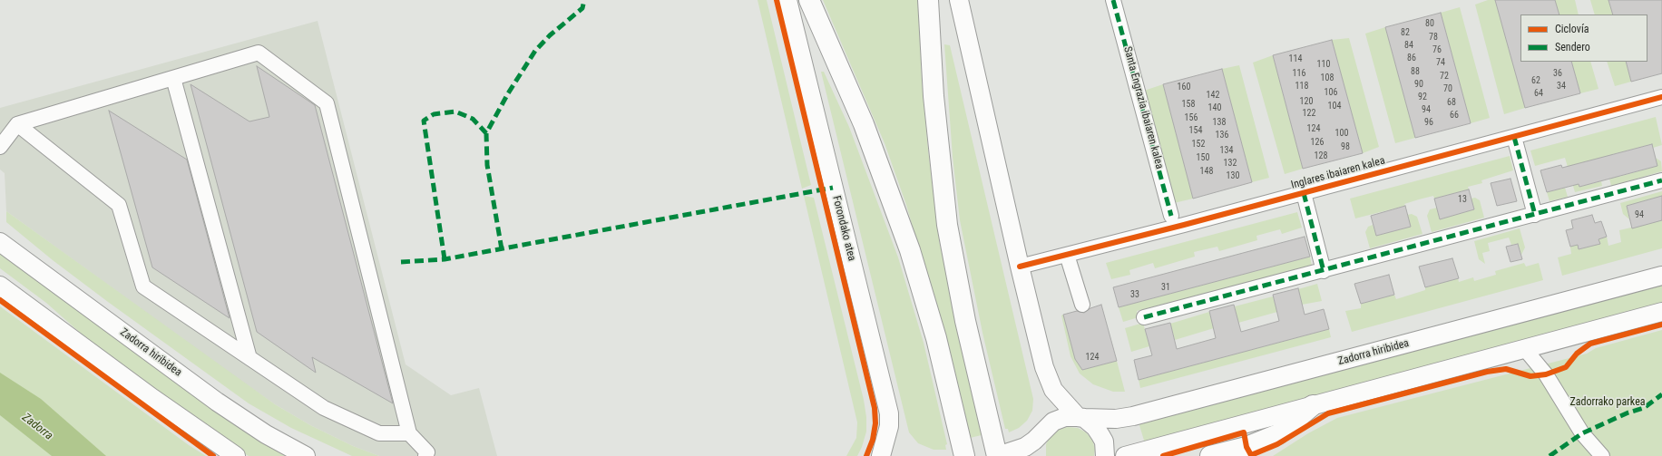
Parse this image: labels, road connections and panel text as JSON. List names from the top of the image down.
{
  "streets": {
    "main road": ["Forondako atea", "Zadorra hiribidea"],
    "street": ["Santa Engrazia ibaiaren kalea", "Inglares ibaiaren kalea"]
  },
  "water": ["Zadorra"],
  "parks": ["Zadorrako parkea"],
  "house_numbers": [
    "80",
    "82",
    "78",
    "84",
    "76",
    "86",
    "114",
    "74",
    "110",
    "88",
    "116",
    "36",
    "72",
    "108",
    "62",
    "90",
    "118",
    "34",
    "160",
    "70",
    "106",
    "64",
    "142",
    "92",
    "120",
    "68",
    "158",
    "104",
    "140",
    "94",
    "122",
    "66",
    "156",
    "138",
    "96",
    "124",
    "154",
    "100",
    "136",
    "126",
    "152",
    "98",
    "134",
    "128",
    "150",
    "132",
    "148",
    "130",
    "13",
    "94",
    "31",
    "33",
    "124"
  ],
  "legend": ["Ciclovía", "Sendero"]
}
